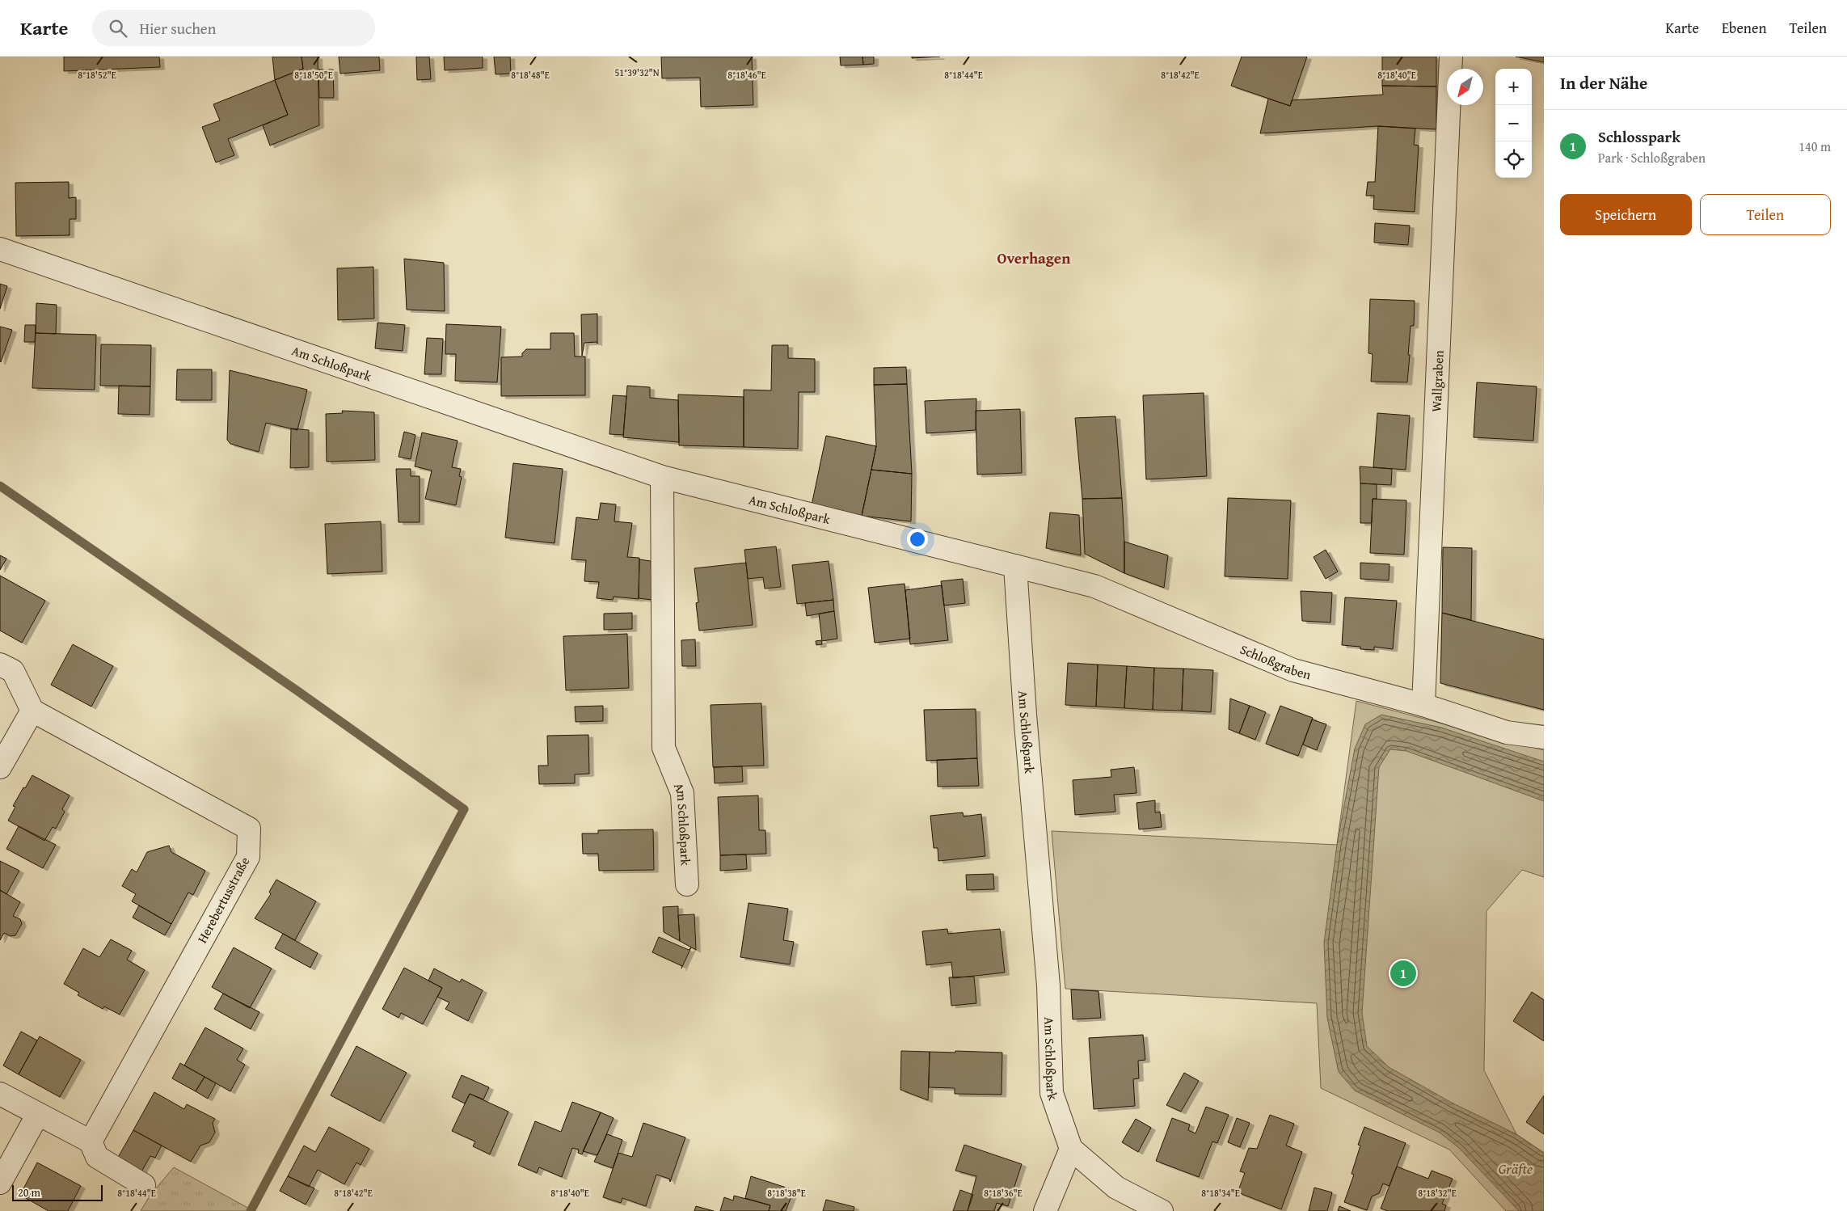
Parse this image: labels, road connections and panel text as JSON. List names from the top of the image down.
{
  "streets": {
    "street": [
      "Am Schloßpark",
      "Wallgraben",
      "Schloßgraben",
      "Herebertusstraße"
    ]
  },
  "crossings": [
    ["Am Schloßpark", "Schloßgraben"],
    ["Wallgraben", "Schloßgraben"]
  ],
  "districts": ["Overhagen"],
  "water": ["Gräfte"],
  "scale_bar": "20 m",
  "north": "bottom left",
  "page": {
    "header": "Karte",
    "search": "Hier suchen",
    "nav": ["Karte", "Ebenen", "Teilen"],
    "heading": "In der Nähe",
    "map_buttons": ["+", "−"],
    "list": [
      {
        "mark": "1",
        "name": "Schlosspark",
        "note": "Park · Schloßgraben",
        "value": "140 m"
      }
    ],
    "buttons": ["Speichern", "Teilen"],
    "pins": "1",
    "scale": "20 m"
  },
  "coordinates": [
    "51°39'32\"N",
    "8°18'40\"E",
    "8°18'52\"E",
    "8°18'50\"E",
    "8°18'48\"E",
    "8°18'46\"E",
    "8°18'44\"E",
    "8°18'42\"E",
    "8°18'38\"E",
    "8°18'36\"E",
    "8°18'34\"E",
    "8°18'32\"E"
  ]
}
